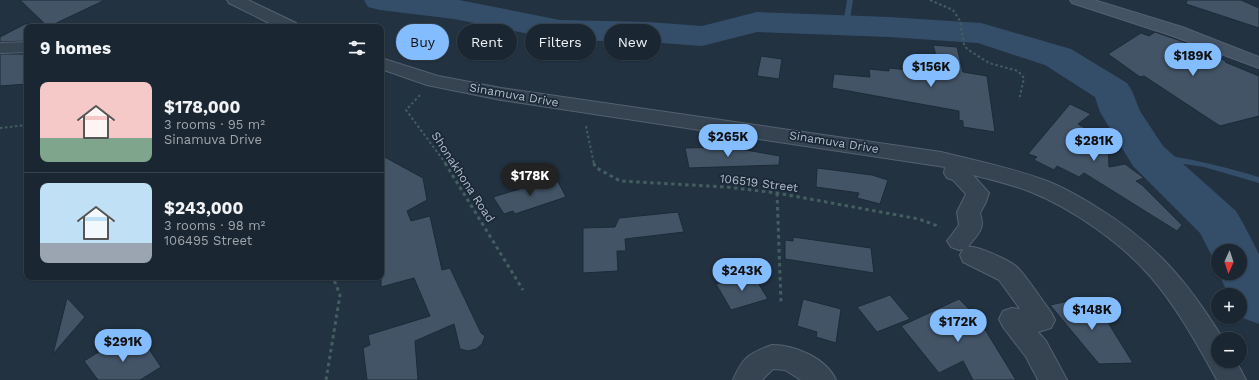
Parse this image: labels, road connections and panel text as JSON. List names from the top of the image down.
{
  "streets": {
    "street": ["Sinamuva Drive"],
    "path": ["Shonakhona Road", "106519 Street"]
  },
  "crossings": [
    ["Sinamuva Drive", "Shonakhona Road"],
    ["Sinamuva Drive", "106519 Street"]
  ],
  "north": "bottom",
  "page": {
    "chip": [
      "Buy",
      "Rent",
      "Filters",
      "New"
    ],
    "heading": "9 homes",
    "price": [
      "$189K",
      "$156K",
      "$265K",
      "$281K",
      "$178K",
      "$243K",
      "$148K",
      "$172K",
      "$291K"
    ],
    "list": [
      {
        "name": "$178,000",
        "note": "3 rooms · 95 m² · Sinamuva Drive"
      },
      {
        "name": "$243,000",
        "note": "3 rooms · 98 m² · 106495 Street"
      }
    ],
    "map_buttons": ["+", "−"]
  }
}
